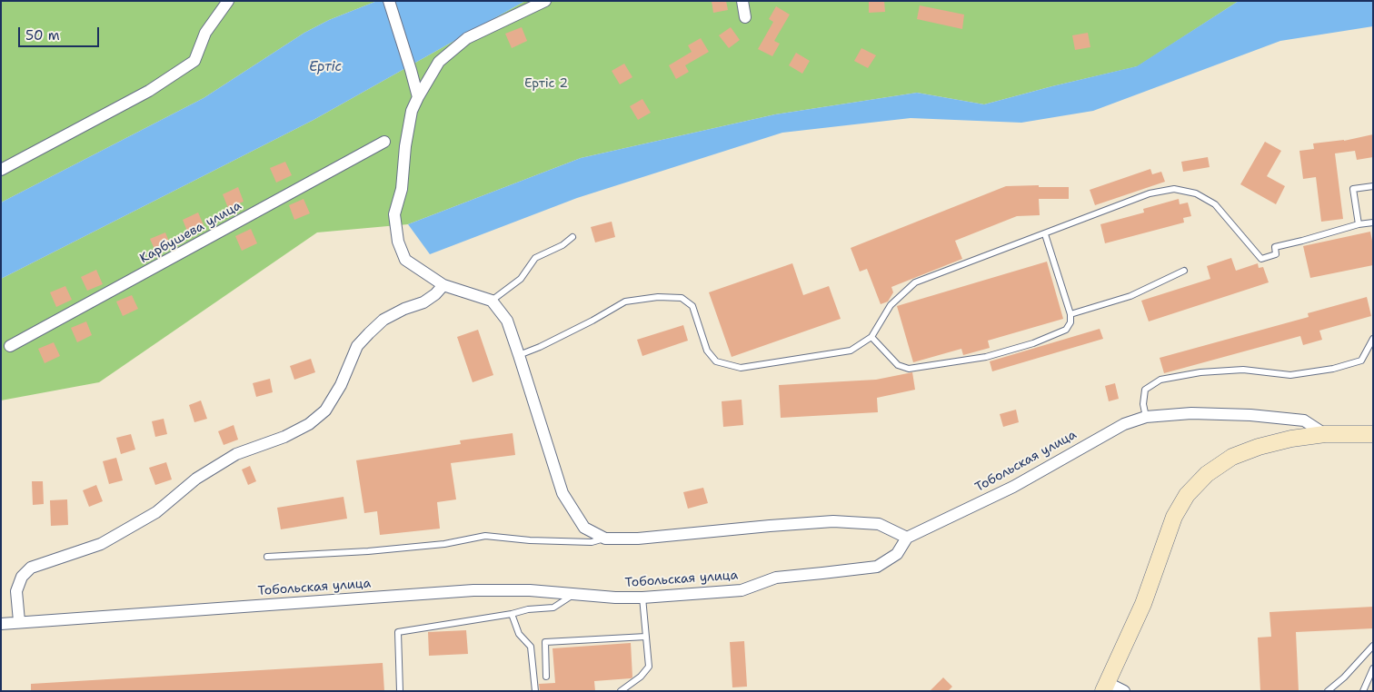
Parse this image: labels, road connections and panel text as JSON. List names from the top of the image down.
{
  "streets": {
    "street": ["Карбушева улица", "Тобольская улица"]
  },
  "water": ["Ертіс"],
  "parks": ["Ертіс 2"],
  "scale_bar": "50 m"
}
